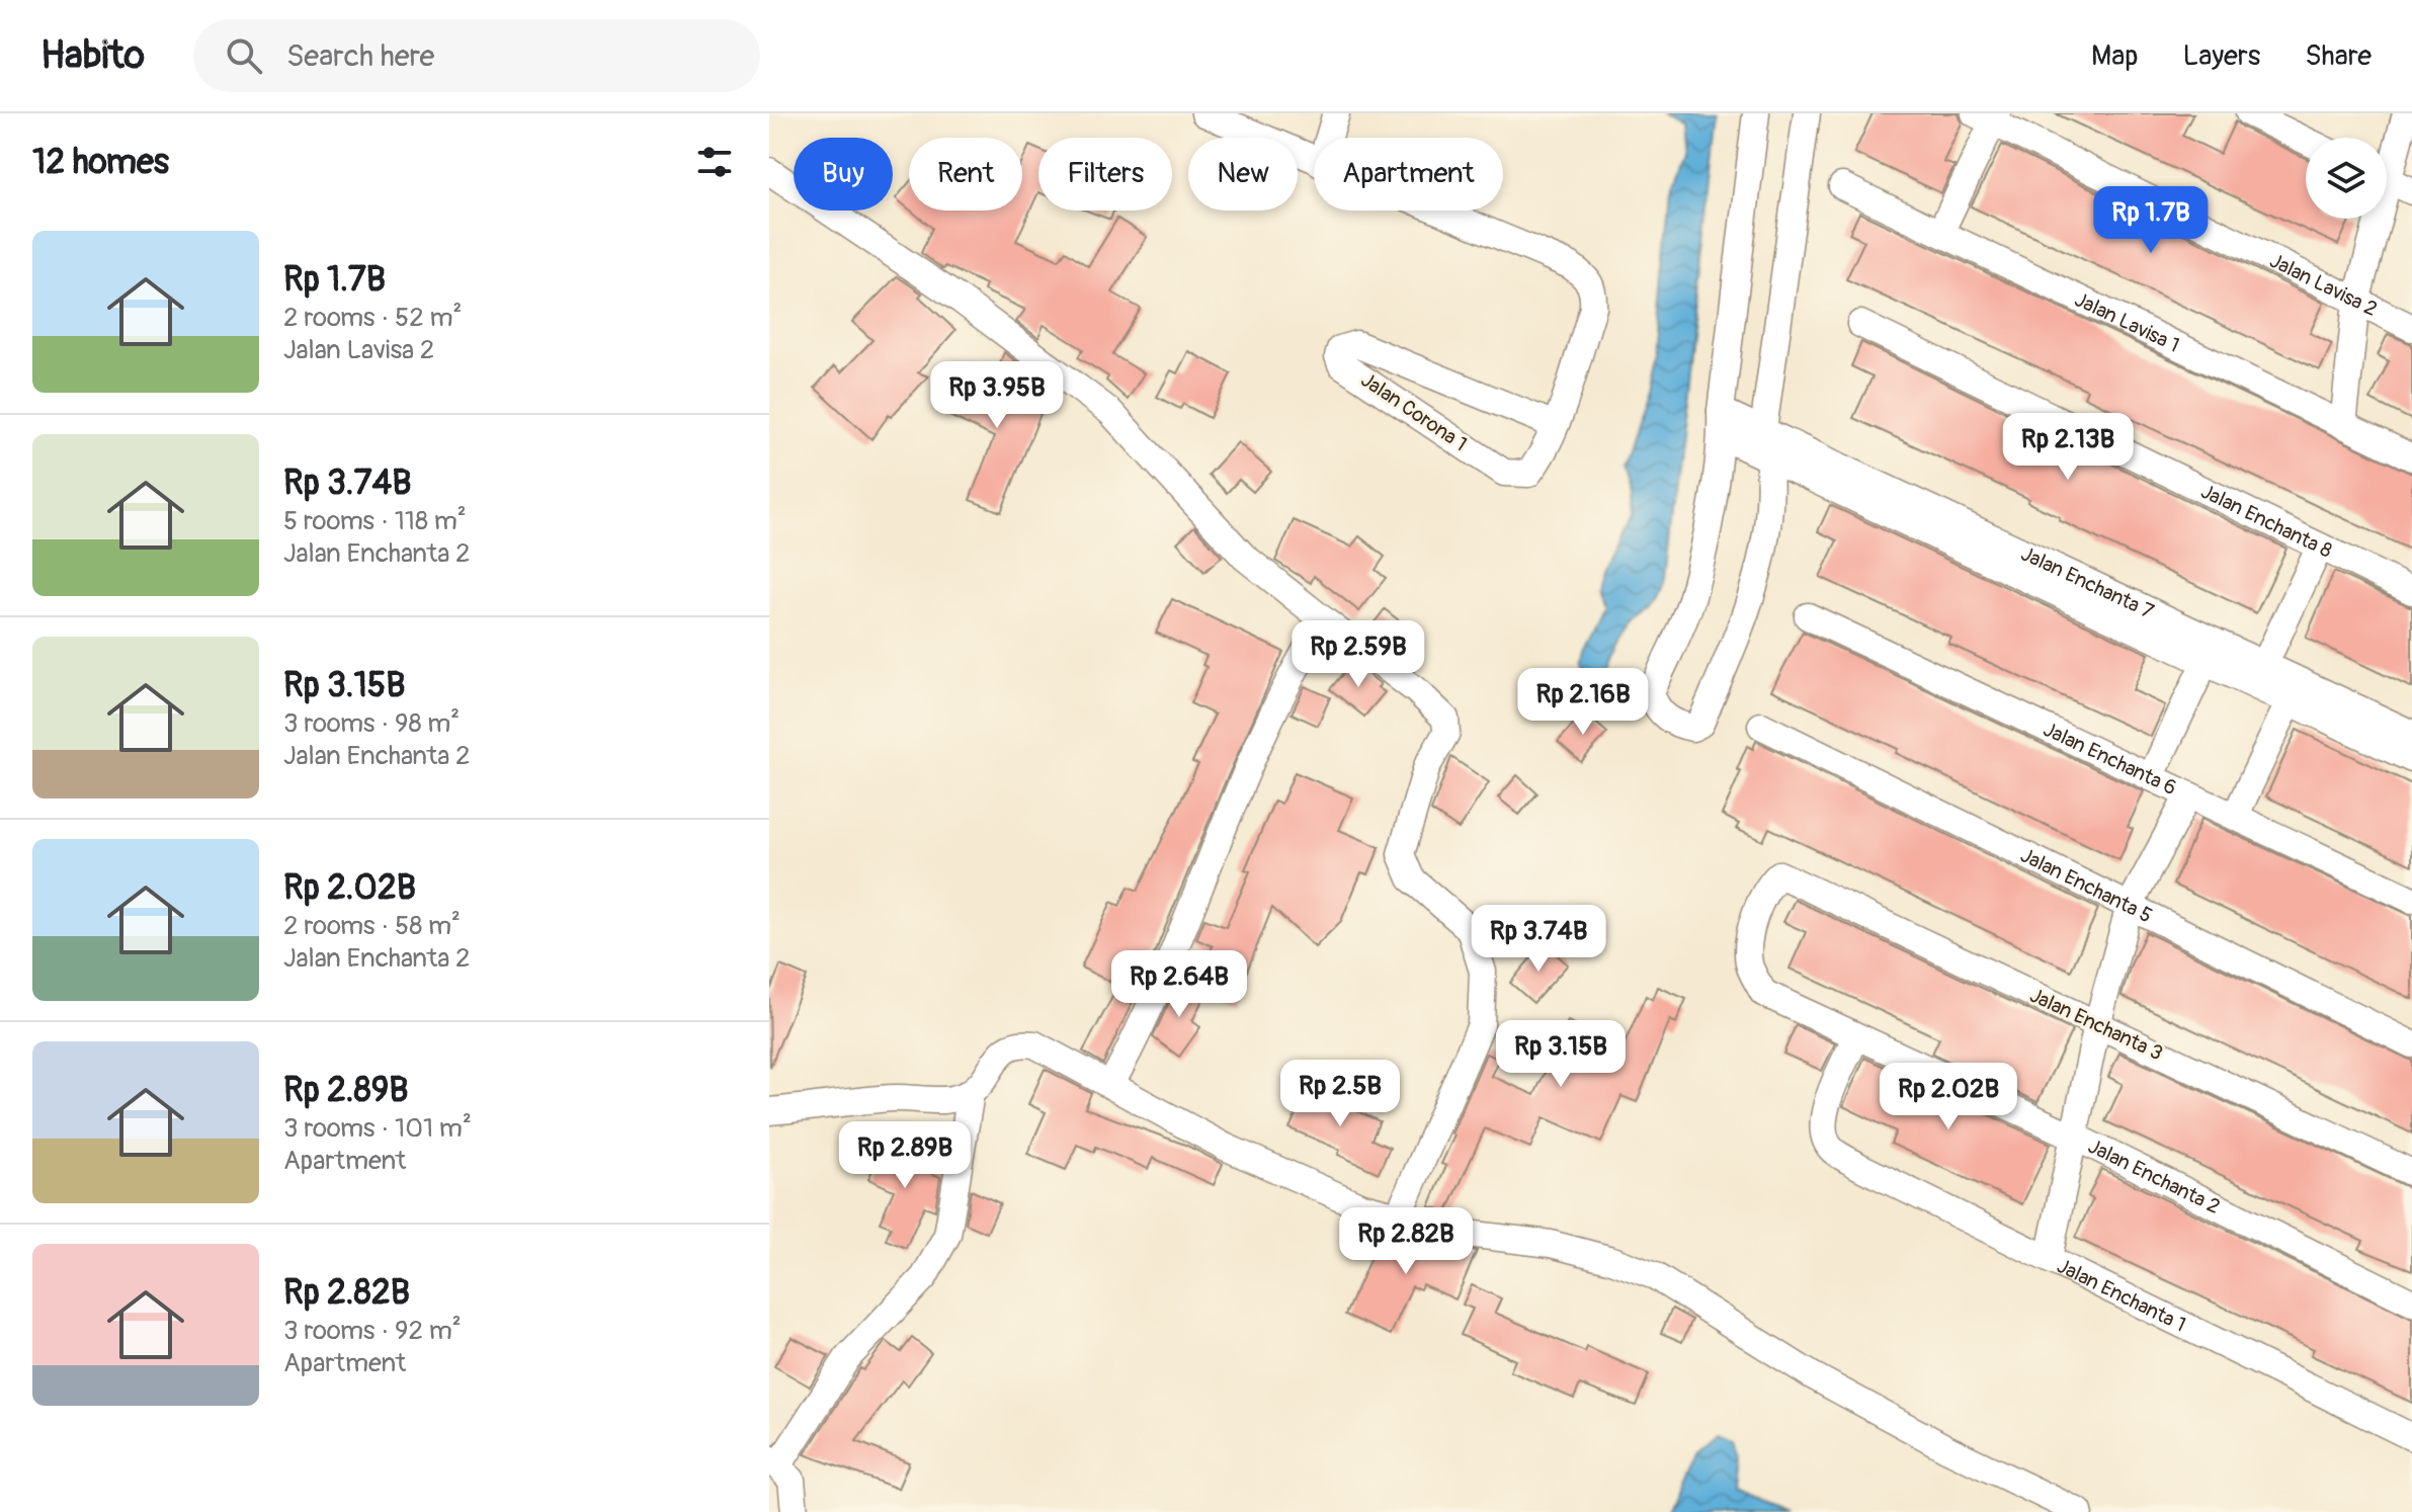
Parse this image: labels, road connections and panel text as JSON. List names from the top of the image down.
{
  "streets": {
    "street": [
      "Jalan Lavisa 2",
      "Jalan Lavisa 1",
      "Jalan Corona 1",
      "Jalan Enchanta 8",
      "Jalan Enchanta 7",
      "Jalan Enchanta 6",
      "Jalan Enchanta 5",
      "Jalan Enchanta 3",
      "Jalan Enchanta 2",
      "Jalan Enchanta 1"
    ]
  },
  "crossings": [
    ["Jalan Enchanta 3", "Jalan Enchanta 2"],
    ["Jalan Enchanta 2", "Jalan Enchanta 1"]
  ],
  "page": {
    "header": "Habito",
    "search": "Search here",
    "nav": ["Map", "Layers", "Share"],
    "heading": "12 homes",
    "chip": [
      "Buy",
      "Rent",
      "Filters",
      "New",
      "Apartment"
    ],
    "price": [
      "Rp 1.7B",
      "Rp 3.95B",
      "Rp 2.13B",
      "Rp 2.59B",
      "Rp 2.16B",
      "Rp 3.74B",
      "Rp 2.64B",
      "Rp 3.15B",
      "Rp 2.5B",
      "Rp 2.02B",
      "Rp 2.89B",
      "Rp 2.82B"
    ],
    "list": [
      {
        "name": "Rp 1.7B",
        "note": "2 rooms · 52 m² · Jalan Lavisa 2"
      },
      {
        "name": "Rp 3.74B",
        "note": "5 rooms · 118 m² · Jalan Enchanta 2"
      },
      {
        "name": "Rp 3.15B",
        "note": "3 rooms · 98 m² · Jalan Enchanta 2"
      },
      {
        "name": "Rp 2.02B",
        "note": "2 rooms · 58 m² · Jalan Enchanta 2"
      },
      {
        "name": "Rp 2.89B",
        "note": "3 rooms · 101 m² · Apartment"
      },
      {
        "name": "Rp 2.82B",
        "note": "3 rooms · 92 m² · Apartment"
      }
    ]
  }
}
